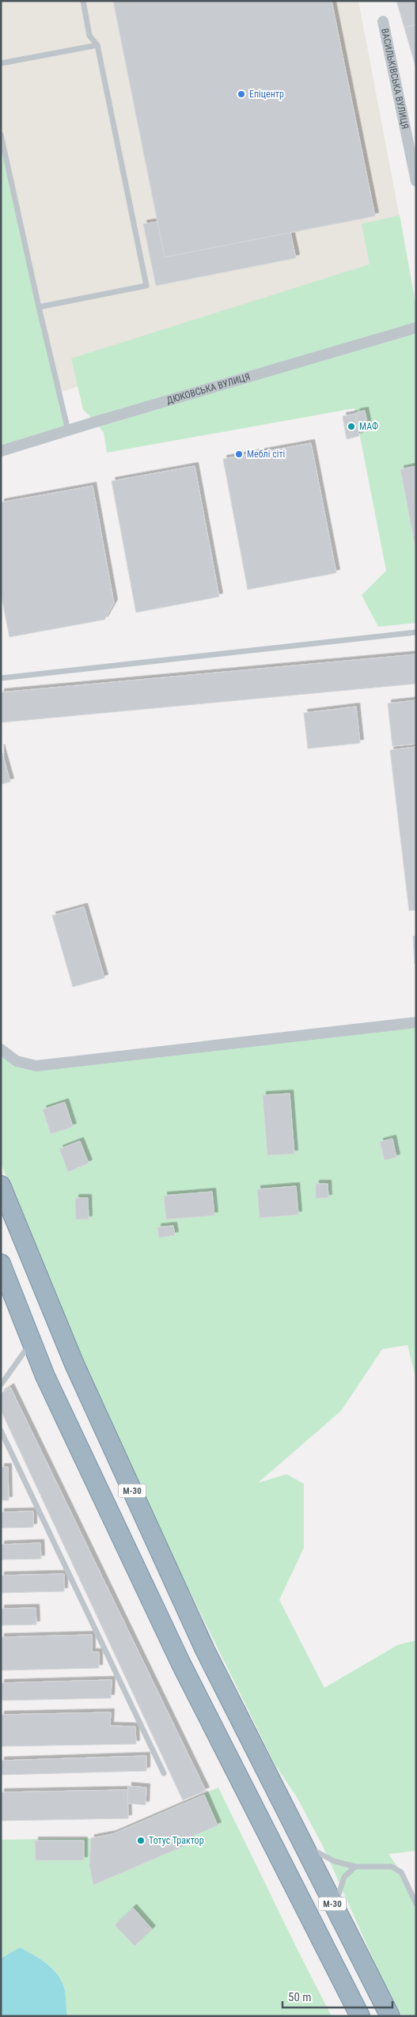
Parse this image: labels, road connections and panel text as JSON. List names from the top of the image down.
{
  "streets": {
    "highway": ["М-30"],
    "street": ["ВАСИЛЬКІВСЬКА ВУЛИЦЯ", "ДЮКОВСЬКА ВУЛИЦЯ"]
  },
  "places": [
    "Епіцентр",
    "МАФ",
    "Меблі сіті",
    "Тотус Трактор"
  ],
  "scale_bar": "50 m"
}
